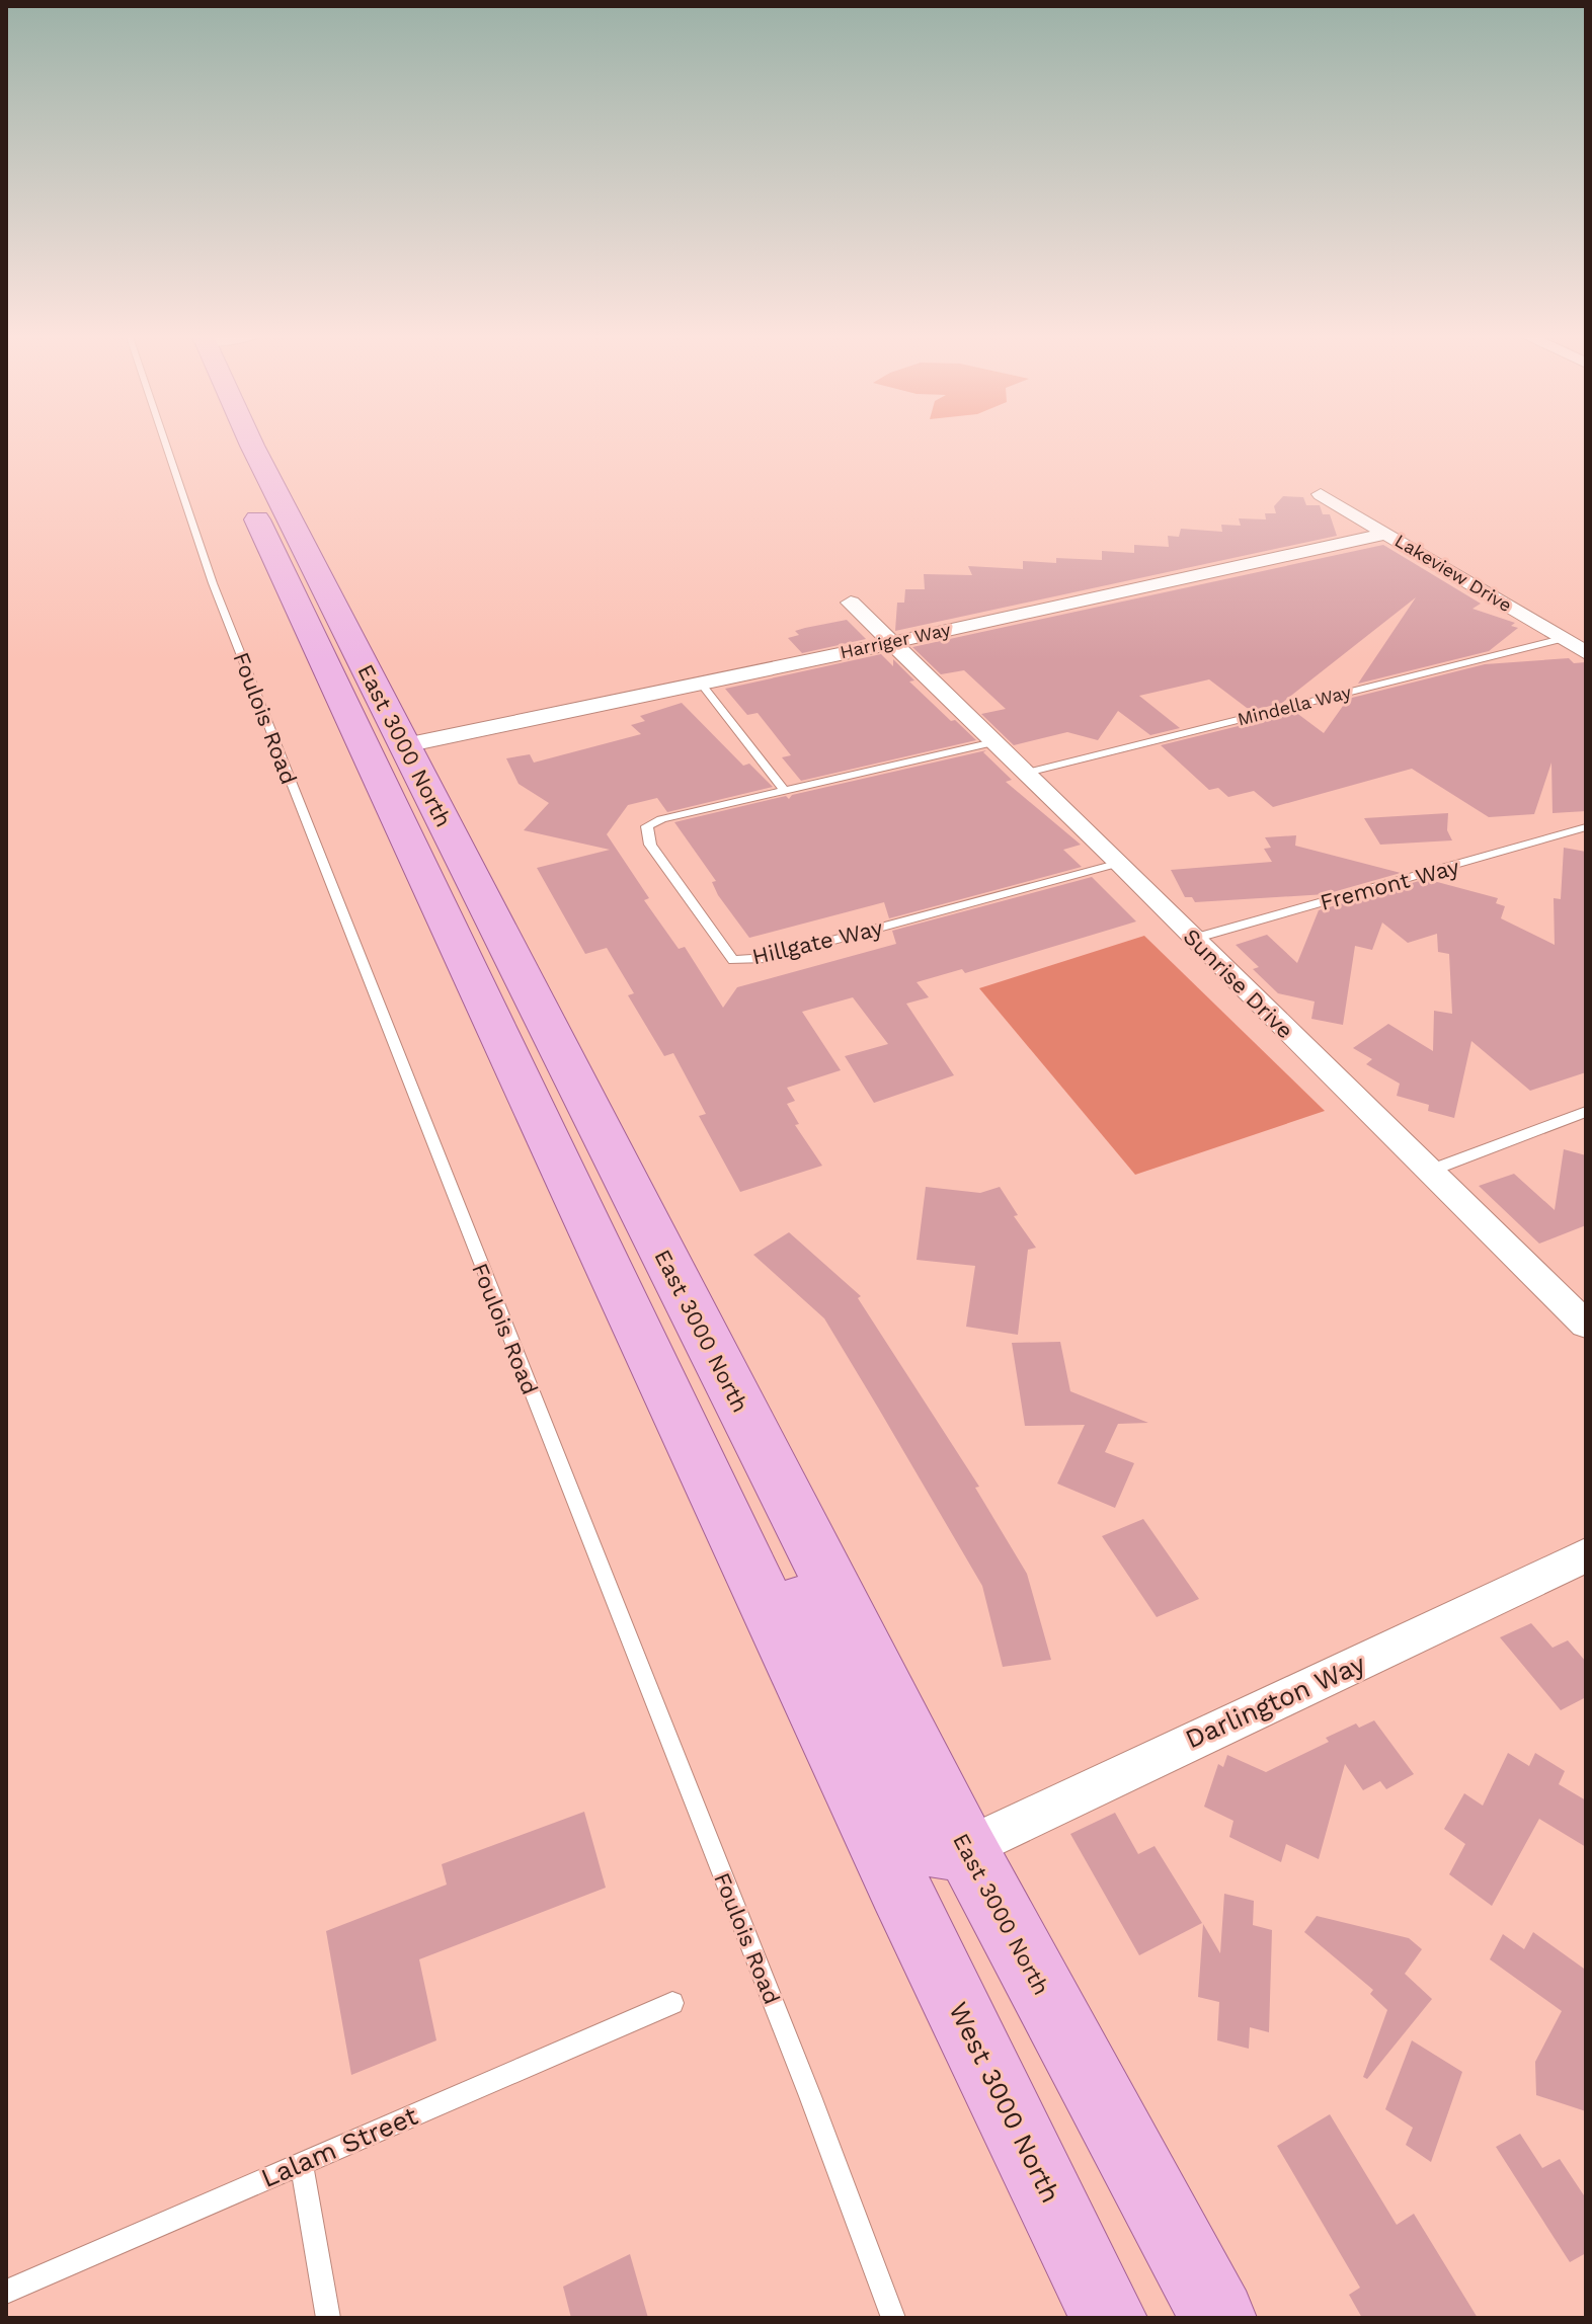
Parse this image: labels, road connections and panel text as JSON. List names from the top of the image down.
{
  "streets": {
    "main road": ["East 3000 North", "West 3000 North"],
    "street": [
      "Lakeview Drive",
      "Harriger Way",
      "Sunrise Drive",
      "Darlington Way"
    ],
    "lane": [
      "Mindella Way",
      "Foulois Road",
      "Fremont Way",
      "Hillgate Way",
      "Lalam Street"
    ]
  },
  "crossings": [
    ["Lakeview Drive", "Harriger Way"],
    ["Lakeview Drive", "Mindella Way"],
    ["Harriger Way", "East 3000 North"],
    ["Harriger Way", "Sunrise Drive"],
    ["Mindella Way", "Sunrise Drive"],
    ["East 3000 North", "Darlington Way"],
    ["East 3000 North", "West 3000 North"],
    ["Fremont Way", "Sunrise Drive"],
    ["Hillgate Way", "Sunrise Drive"]
  ]
}
